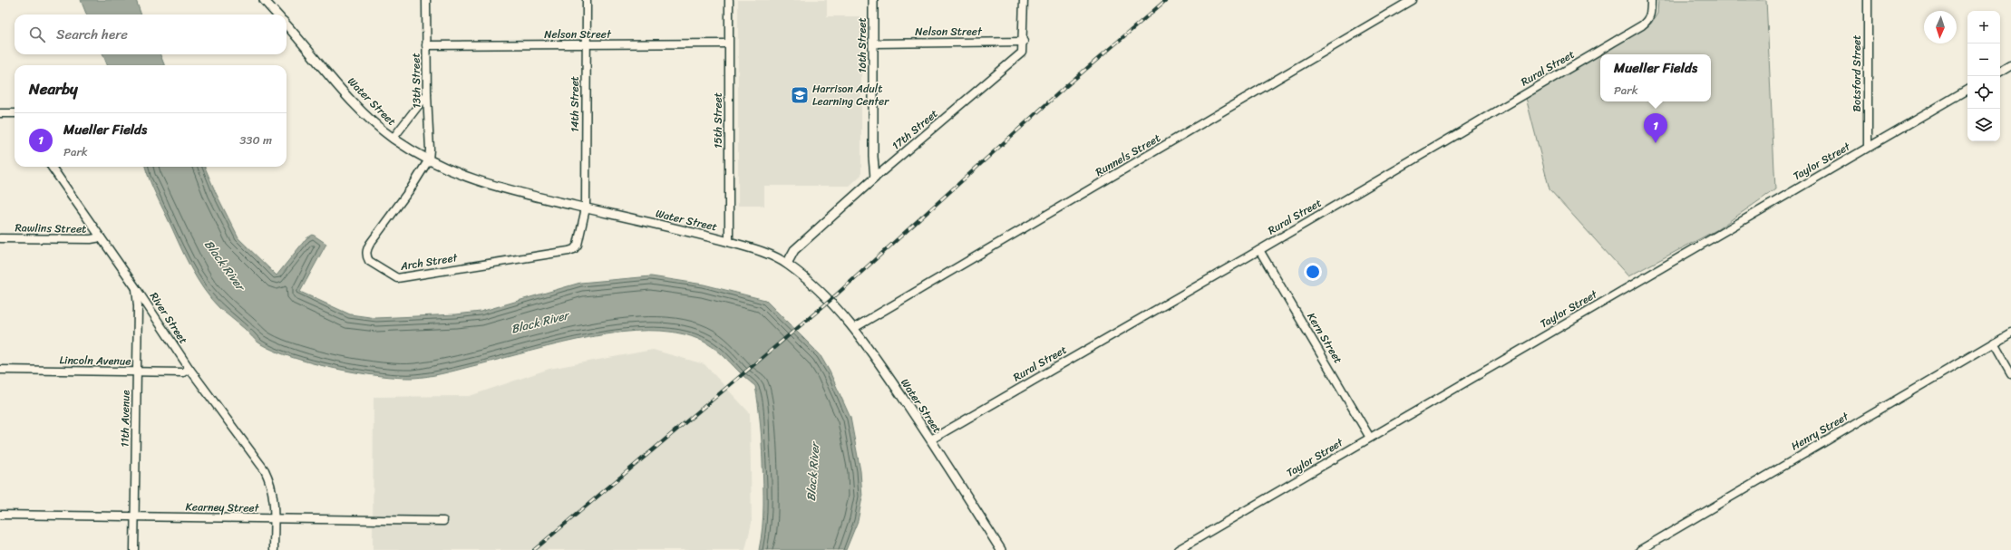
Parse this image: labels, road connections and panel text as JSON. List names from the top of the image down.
{
  "streets": {
    "street": [
      "Nelson Street",
      "16th Street",
      "Rural Street",
      "Botsford Street",
      "13th Street",
      "Water Street",
      "14th Street",
      "15th Street",
      "17th Street",
      "Runnels Street",
      "Taylor Street",
      "Rawlins Street",
      "Arch Street",
      "River Street",
      "Kern Street",
      "Lincoln Avenue",
      "11th Avenue",
      "Henry Street",
      "Kearney Street"
    ]
  },
  "crossings": [
    ["Nelson Street", "16th Street"],
    ["Nelson Street", "13th Street"],
    ["Nelson Street", "14th Street"],
    ["Nelson Street", "15th Street"],
    ["Nelson Street", "17th Street"],
    ["16th Street", "17th Street"],
    ["Rural Street", "Water Street"],
    ["Rural Street", "Kern Street"],
    ["Botsford Street", "Taylor Street"],
    ["13th Street", "Water Street"],
    ["13th Street", "Arch Street"],
    ["Water Street", "14th Street"],
    ["Water Street", "15th Street"],
    ["Water Street", "17th Street"],
    ["Water Street", "Runnels Street"],
    ["Water Street", "Arch Street"],
    ["14th Street", "Arch Street"],
    ["Taylor Street", "Kern Street"],
    ["Rawlins Street", "River Street"],
    ["River Street", "Lincoln Avenue"],
    ["River Street", "11th Avenue"],
    ["River Street", "Kearney Street"],
    ["Lincoln Avenue", "11th Avenue"],
    ["11th Avenue", "Kearney Street"]
  ],
  "water": ["Black River"],
  "places": {
    "school or university": ["Harrison Adult Learning Center"]
  },
  "north": "bottom",
  "page": {
    "map_buttons": ["+", "−"],
    "search": "Search here",
    "popup": ["Mueller Fields", "Park"],
    "heading": "Nearby",
    "list": [
      {
        "mark": "1",
        "name": "Mueller Fields",
        "note": "Park",
        "value": "330 m"
      }
    ],
    "pins": "1"
  }
}
